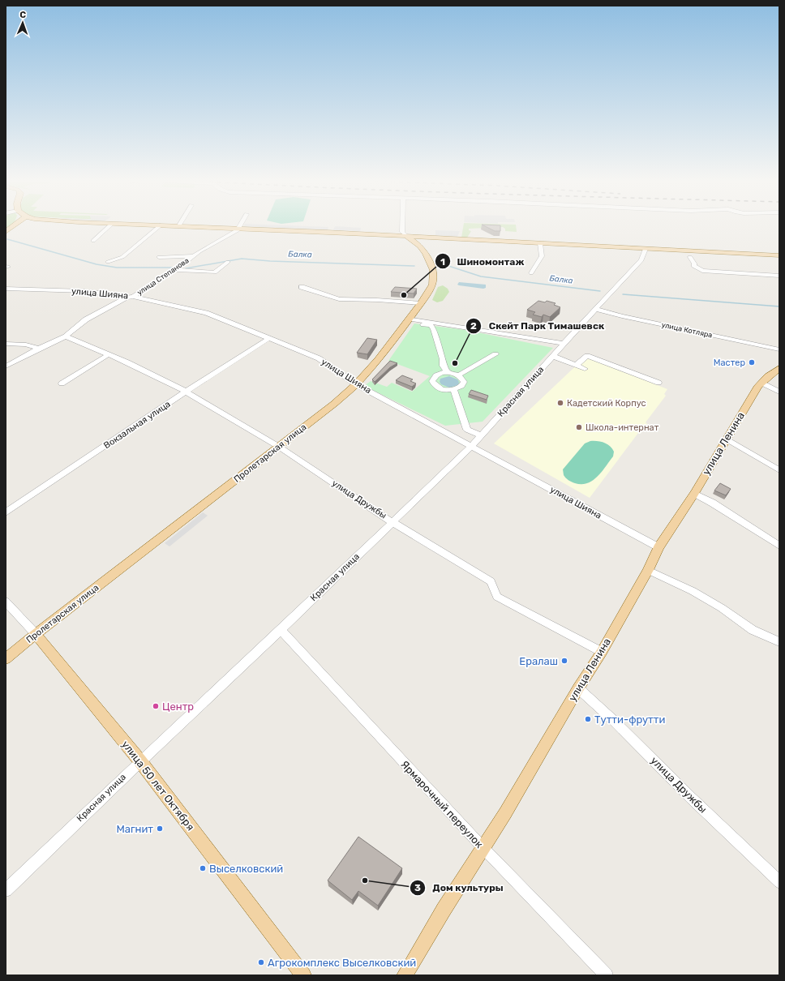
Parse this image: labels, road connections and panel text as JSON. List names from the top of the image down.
{
  "streets": {
    "main road": ["улица Ленина", "Пролетарская улица", "улица 50 лет Октября"],
    "street": [
      "улица Степанова",
      "улица Шияна",
      "улица Котляра",
      "Красная улица",
      "Вокзальная улица",
      "улица Дружбы",
      "Ярмарочный переулок"
    ]
  },
  "crossings": [
    ["улица Степанова", "улица Шияна"],
    ["улица Степанова", "улица Дружбы"],
    ["улица Шияна", "Красная улица"],
    ["улица Шияна", "Вокзальная улица"],
    ["улица Шияна", "улица Ленина"],
    ["улица Шияна", "Пролетарская улица"],
    ["улица Котляра", "Красная улица"],
    ["Красная улица", "улица Дружбы"],
    ["Красная улица", "улица 50 лет Октября"],
    ["Красная улица", "Ярмарочный переулок"],
    ["Вокзальная улица", "улица Дружбы"],
    ["улица Ленина", "улица Дружбы"],
    ["улица Ленина", "Ярмарочный переулок"],
    ["Пролетарская улица", "улица Дружбы"],
    ["Пролетарская улица", "улица 50 лет Октября"]
  ],
  "water": ["Балка"],
  "places": [
    "Шиномонтаж",
    "Мастер",
    "Скейт Парк Тимашевск",
    "Кадетский Корпус",
    "Школа-интернат",
    "Ералаш",
    "Центр",
    "Тутти-фрутти",
    "Магнит",
    "Выселковский",
    "Дом культуры",
    "Агрокомплекс Выселковский"
  ],
  "north": "top"
}
